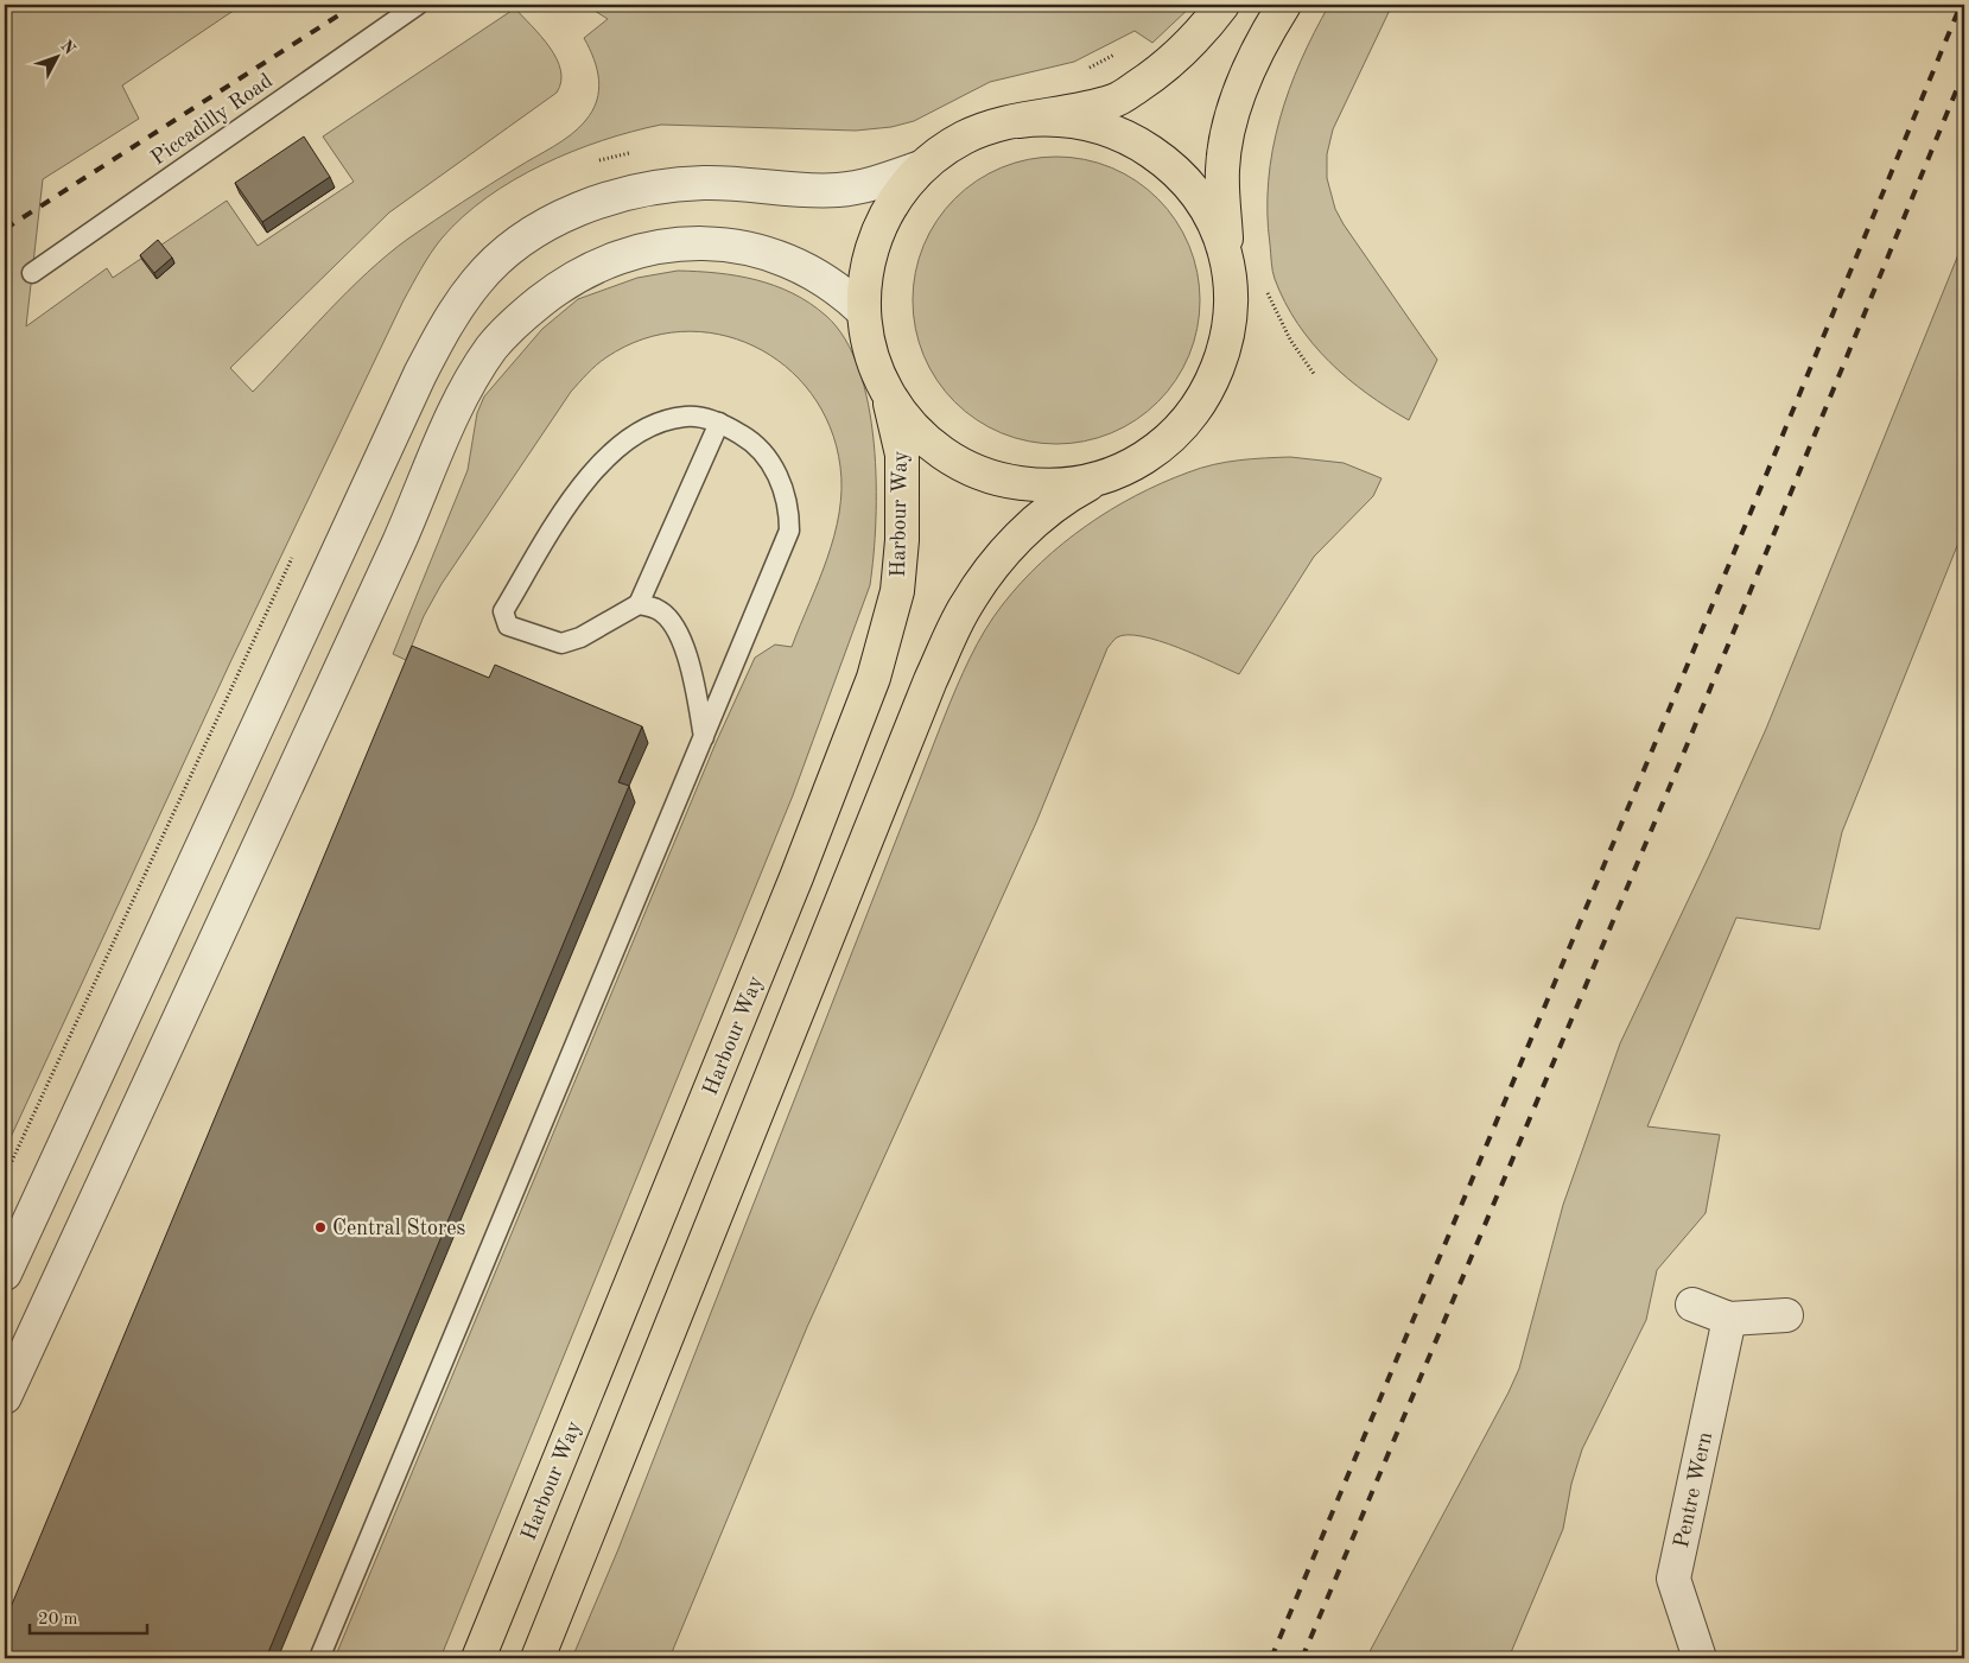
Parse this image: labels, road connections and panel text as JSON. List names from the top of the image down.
{
  "streets": {
    "main road": ["Harbour Way"],
    "street": ["Pentre Wern"],
    "lane": ["Piccadilly Road"]
  },
  "places": ["Central Stores"],
  "scale_bar": "20 m",
  "north": "top right"
}
